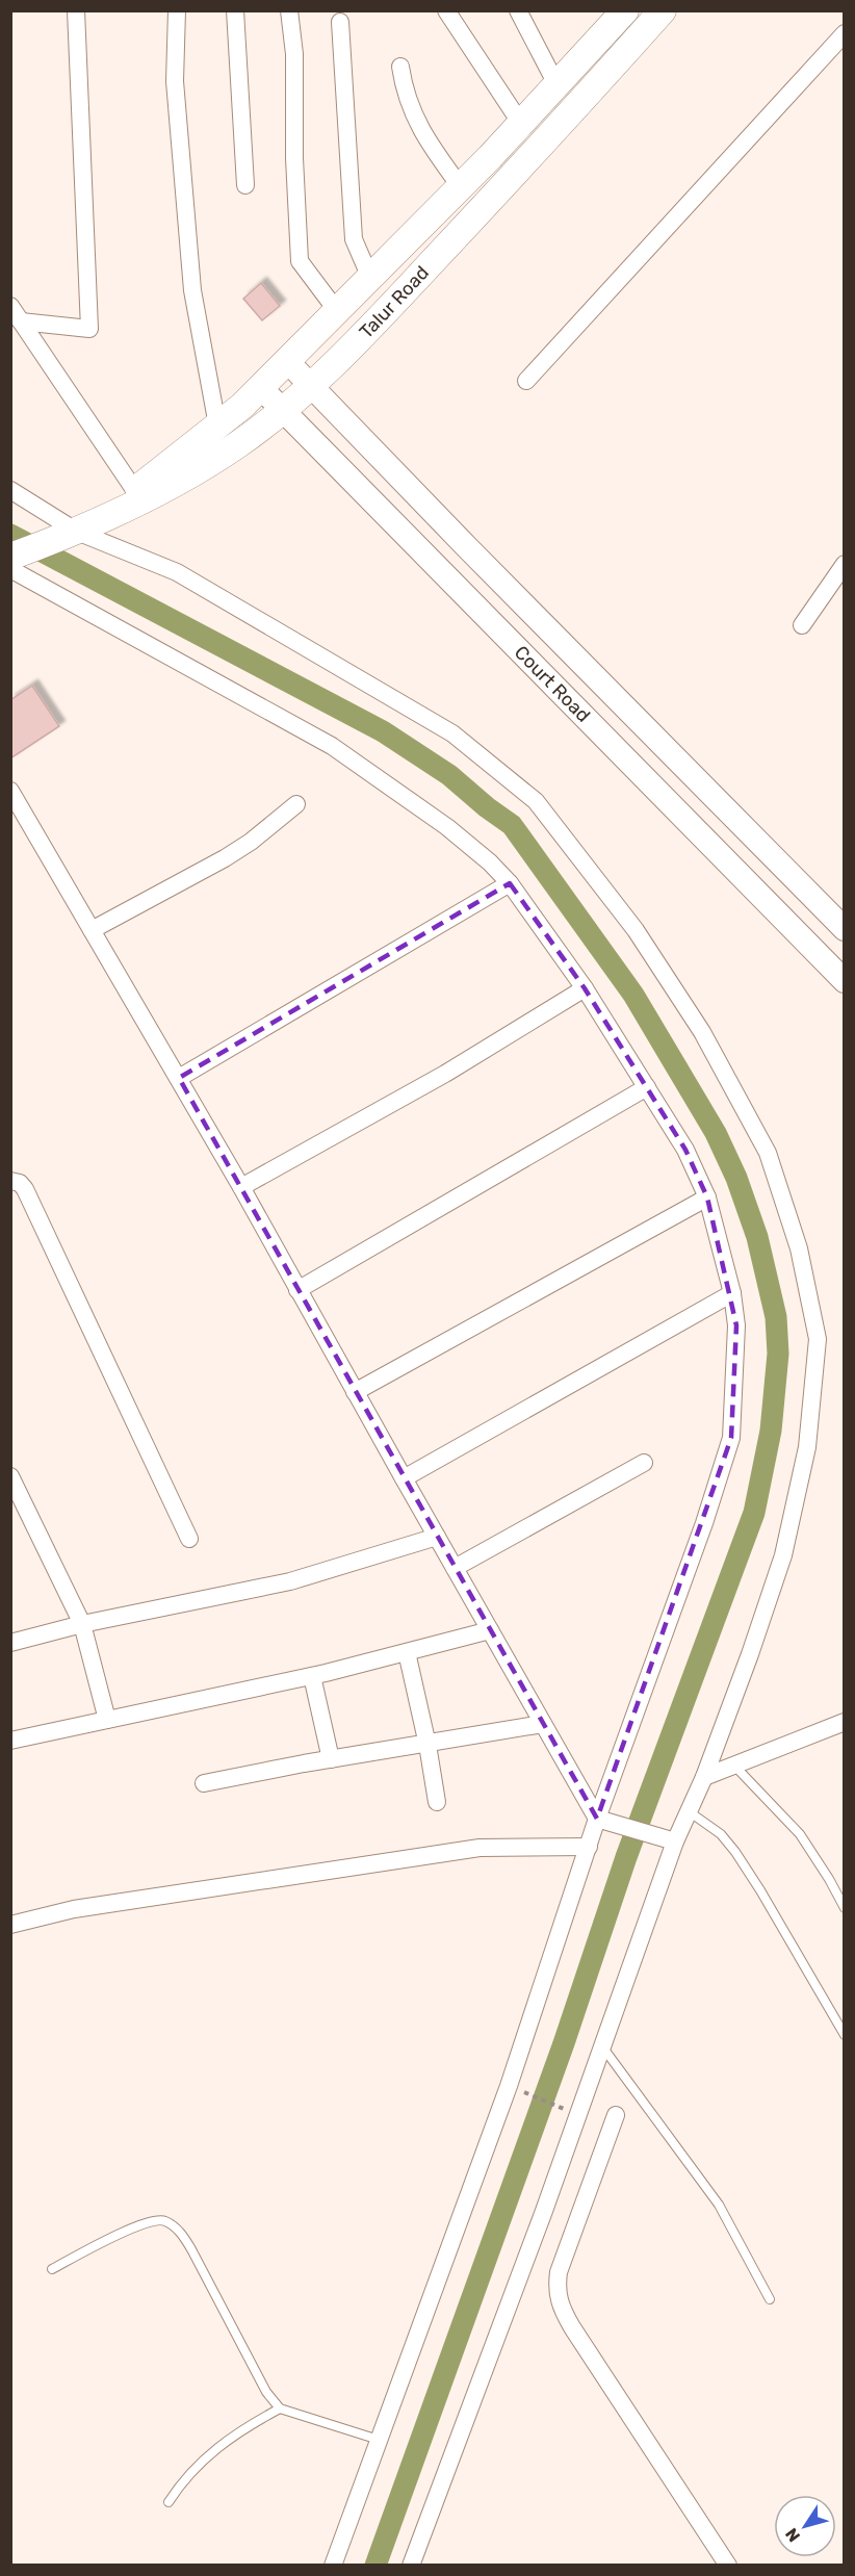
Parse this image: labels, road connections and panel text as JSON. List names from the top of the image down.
{
  "streets": {
    "main road": ["Talur Road"],
    "street": ["Court Road"]
  },
  "crossings": [
    ["Talur Road", "Court Road"]
  ],
  "north": "bottom left"
}
